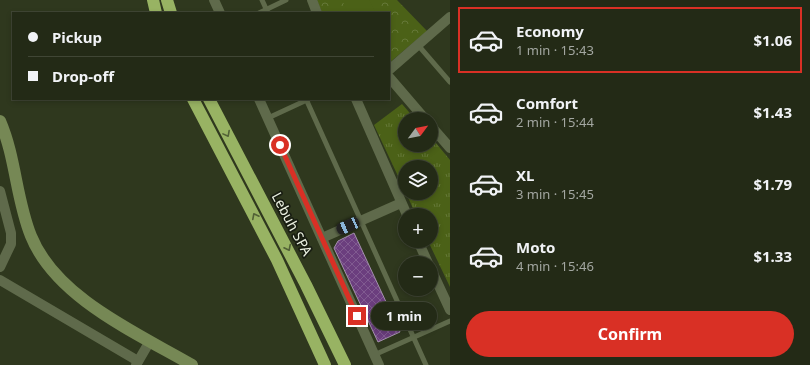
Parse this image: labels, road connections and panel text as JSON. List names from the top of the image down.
{
  "streets": {
    "highway": ["Lebuh SPA"]
  },
  "north": "top right",
  "page": {
    "list": [
      {
        "name": "Economy",
        "note": "1 min · 15:43",
        "value": "$1.06"
      },
      {
        "name": "Comfort",
        "note": "2 min · 15:44",
        "value": "$1.43"
      },
      {
        "name": "XL",
        "note": "3 min · 15:45",
        "value": "$1.79"
      },
      {
        "name": "Moto",
        "note": "4 min · 15:46",
        "value": "$1.33"
      }
    ],
    "banner": ["Pickup", "Drop-off"],
    "map_buttons": ["+", "−"],
    "bubble": "1 min",
    "buttons": "Confirm"
  }
}
